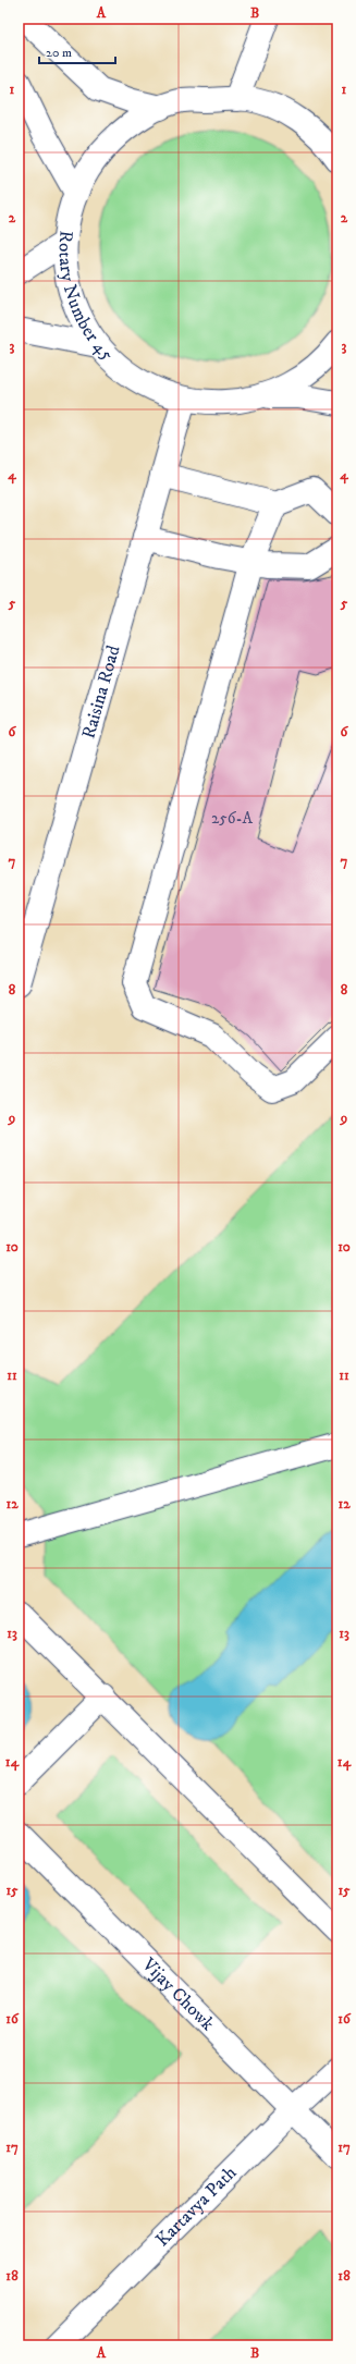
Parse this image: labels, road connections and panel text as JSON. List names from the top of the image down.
{
  "streets": {
    "main road": [
      "Rotary Number 45",
      "Raisina Road",
      "Vijay Chowk",
      "Kartavya Path"
    ]
  },
  "crossings": [
    ["Rotary Number 45", "Raisina Road"],
    ["Vijay Chowk", "Kartavya Path"]
  ],
  "house_numbers": ["256-A"],
  "scale_bar": "20 m",
  "grid": {
    "columns": ["A", "B"],
    "rows": [
      "1",
      "2",
      "3",
      "4",
      "5",
      "6",
      "7",
      "8",
      "9",
      "10",
      "11",
      "12",
      "13",
      "14",
      "15",
      "16",
      "17",
      "18"
    ]
  }
}
